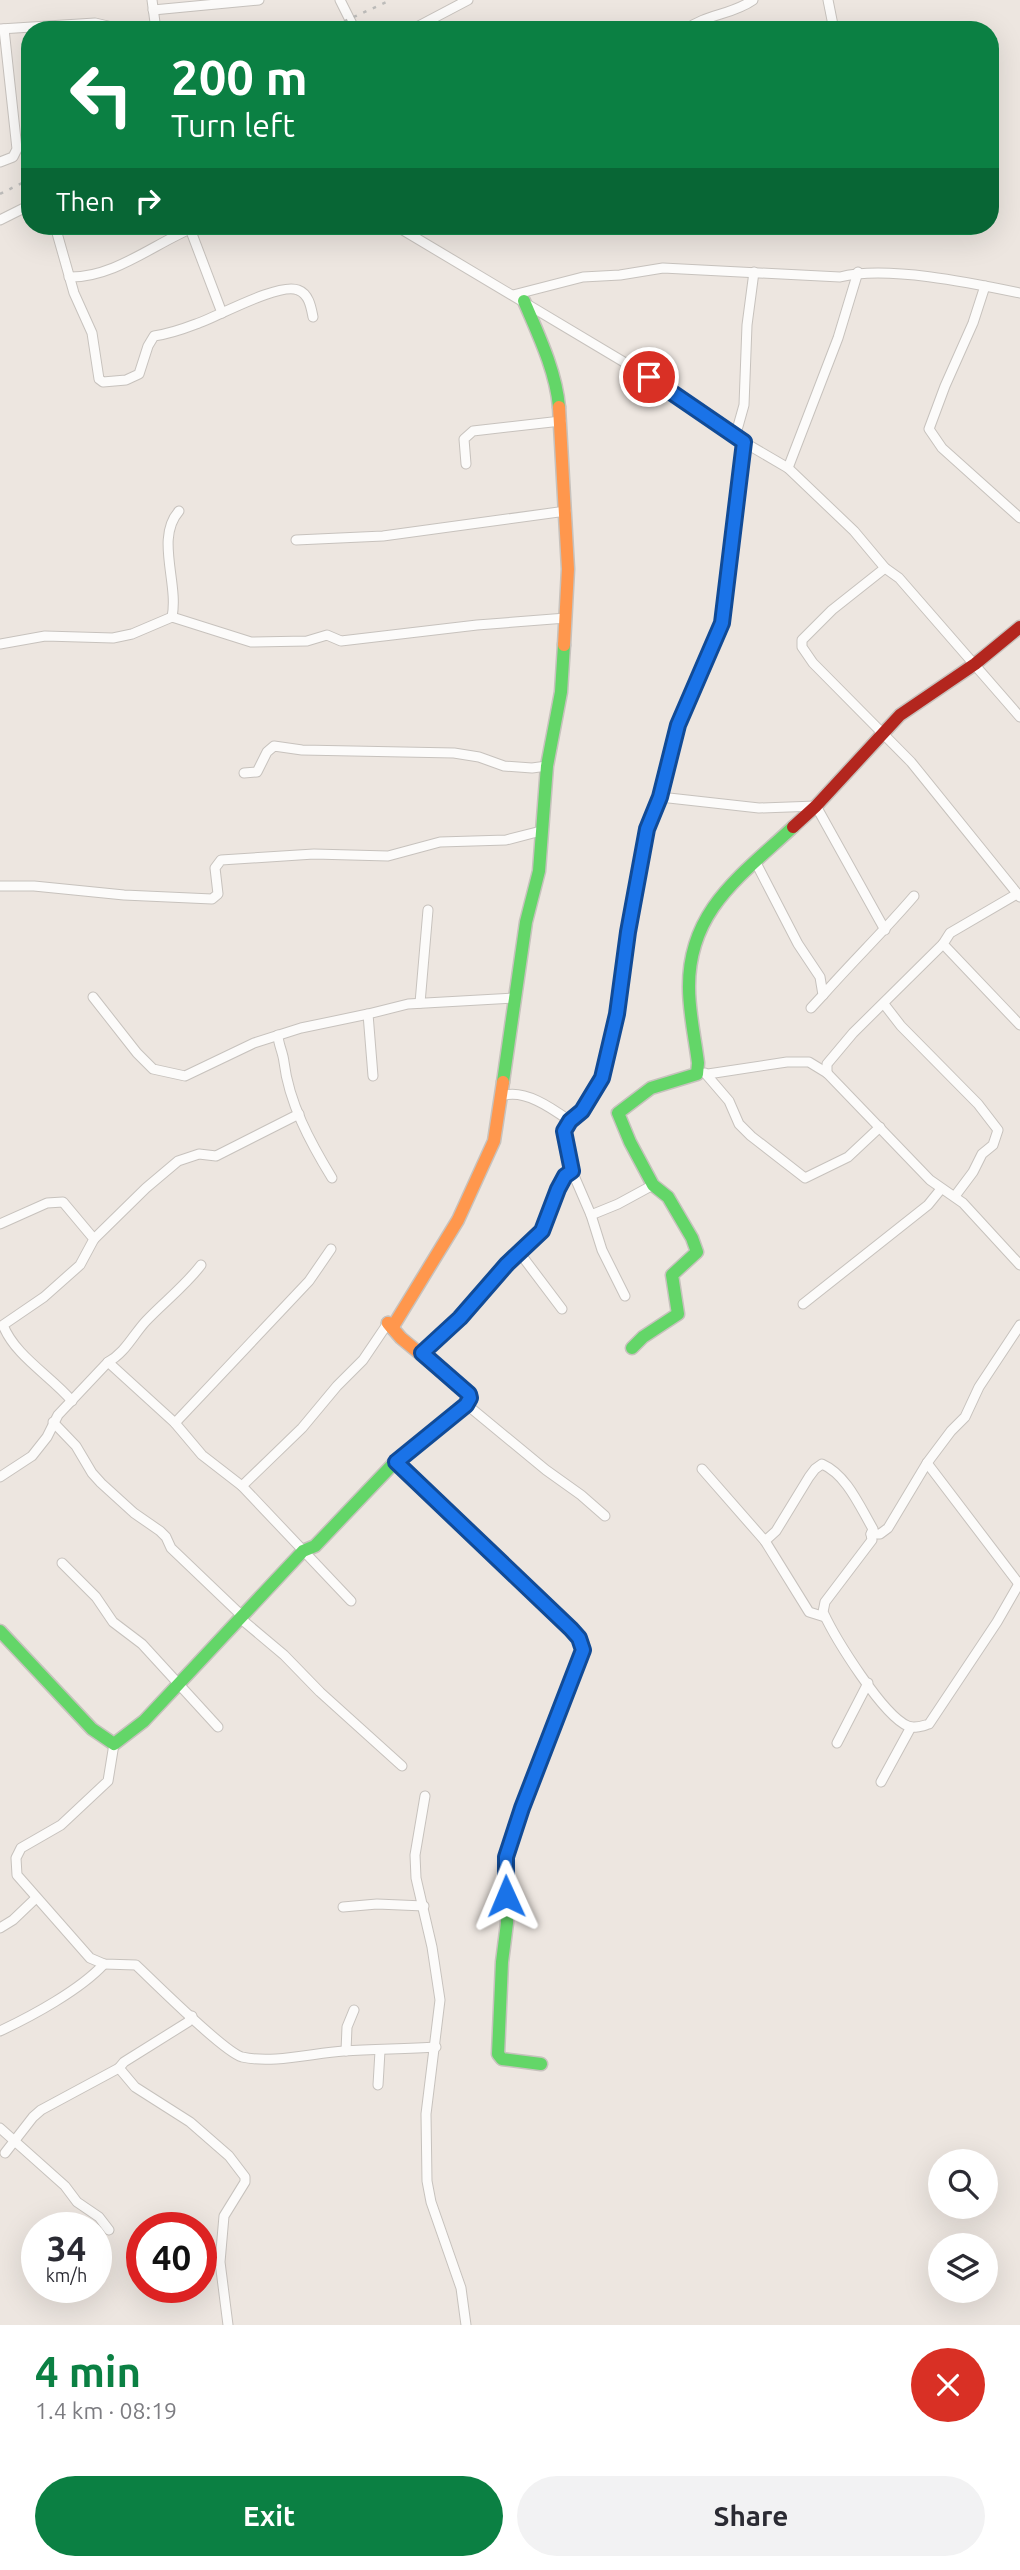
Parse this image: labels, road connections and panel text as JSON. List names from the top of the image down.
{
  "page": {
    "turn": ["200 m", "Turn left"],
    "then": "Then",
    "speed": "34 km/h",
    "limit": "40",
    "heading": ["4 min", "1.4 km · 08:19"],
    "buttons": ["Exit", "Share"]
  }
}
